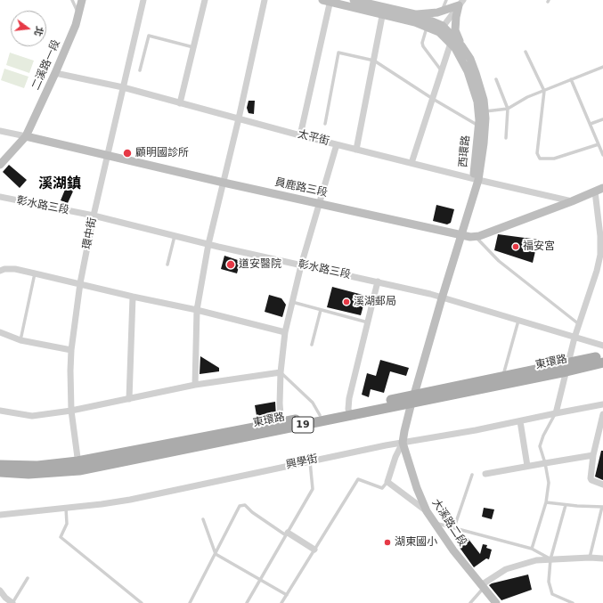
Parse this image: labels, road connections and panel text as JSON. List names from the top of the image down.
{
  "streets": {
    "main road": ["東環路", "19"],
    "street": [
      "二溪路一段",
      "太平街",
      "西環路",
      "員鹿路三段",
      "彰水路三段",
      "環中街",
      "興學街",
      "大溪路二段"
    ]
  },
  "crossings": [
    ["二溪路一段", "太平街"],
    ["二溪路一段", "員鹿路三段"],
    ["太平街", "西環路"],
    ["太平街", "員鹿路三段"],
    ["太平街", "環中街"],
    ["西環路", "員鹿路三段"],
    ["西環路", "彰水路三段"],
    ["西環路", "東環路"],
    ["西環路", "大溪路二段"],
    ["員鹿路三段", "環中街"],
    ["彰水路三段", "環中街"],
    ["環中街", "東環路"],
    ["東環路", "大溪路二段"],
    ["興學街", "大溪路二段"]
  ],
  "districts": ["溪湖鎮"],
  "places": [
    "顧明國診所",
    "福安宮",
    "道安醫院",
    "溪湖郵局",
    "湖東國小"
  ],
  "north": "right"
}
